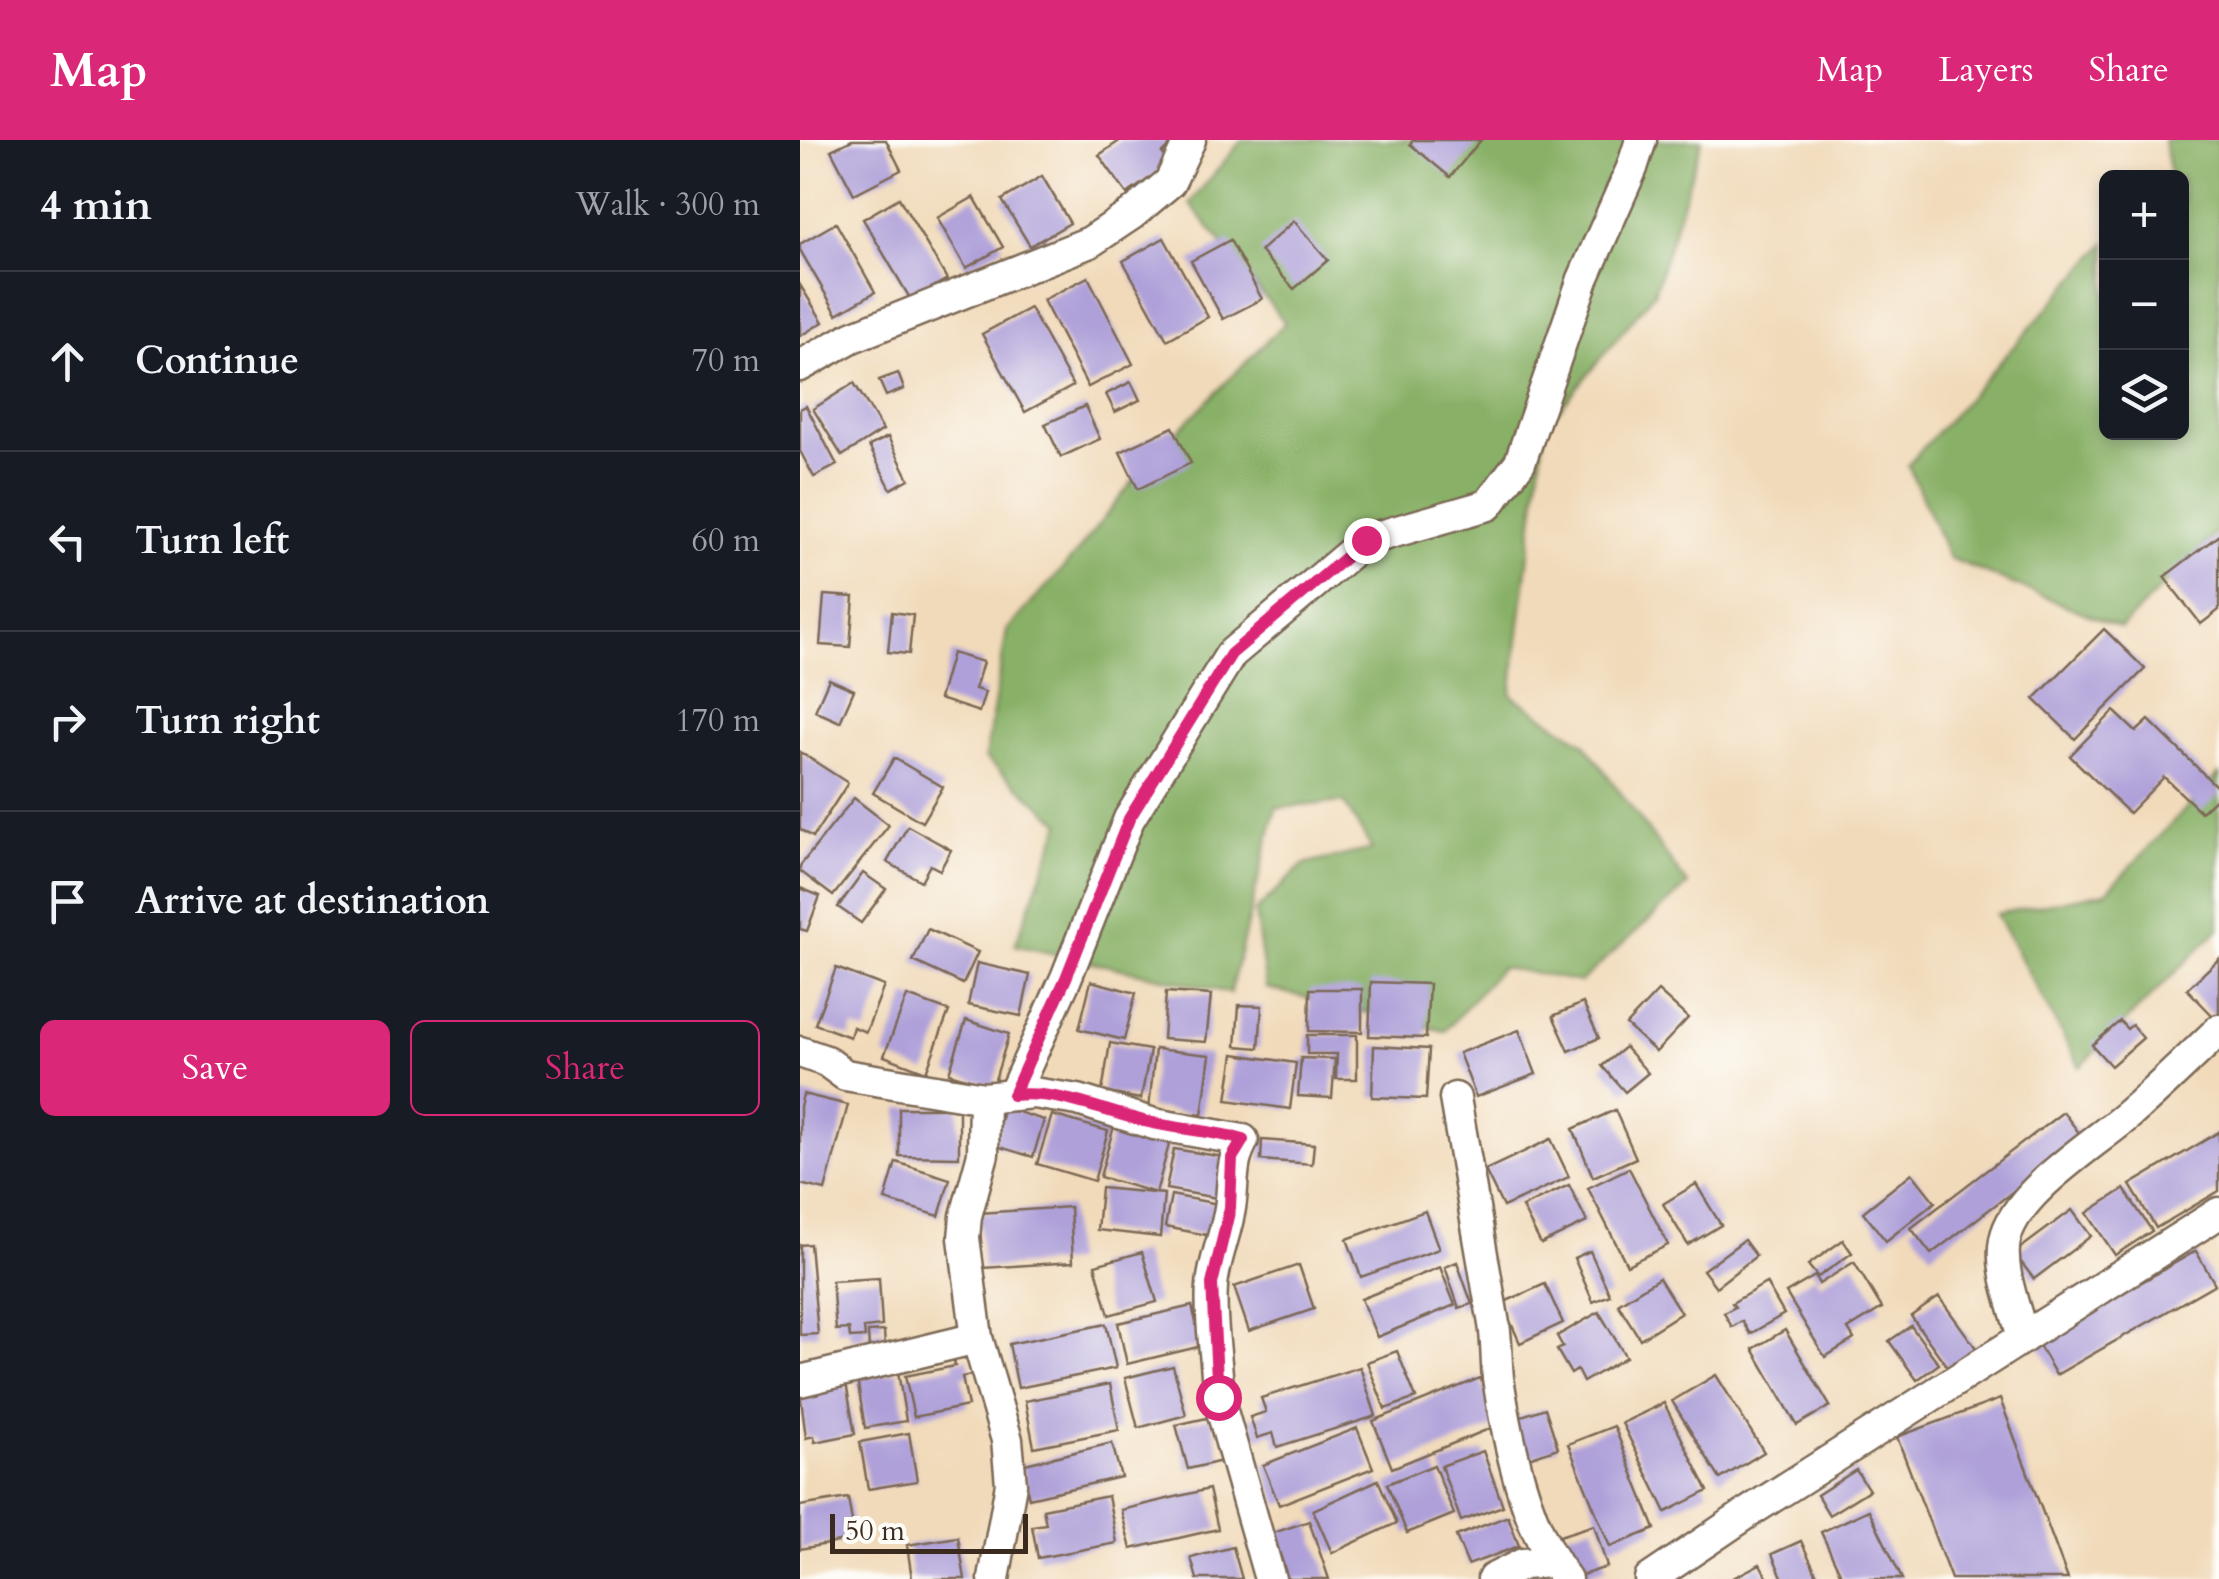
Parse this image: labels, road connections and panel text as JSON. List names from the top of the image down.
{
  "scale_bar": "50 m",
  "page": {
    "header": "Map",
    "nav": ["Map", "Layers", "Share"],
    "heading": ["4 min", "Walk · 300 m"],
    "map_buttons": ["+", "−"],
    "list": [
      ["Continue", "70 m"],
      ["Turn left", "60 m"],
      ["Turn right", "170 m"],
      "Arrive at destination"
    ],
    "buttons": ["Save", "Share"],
    "scale": "50 m"
  }
}
